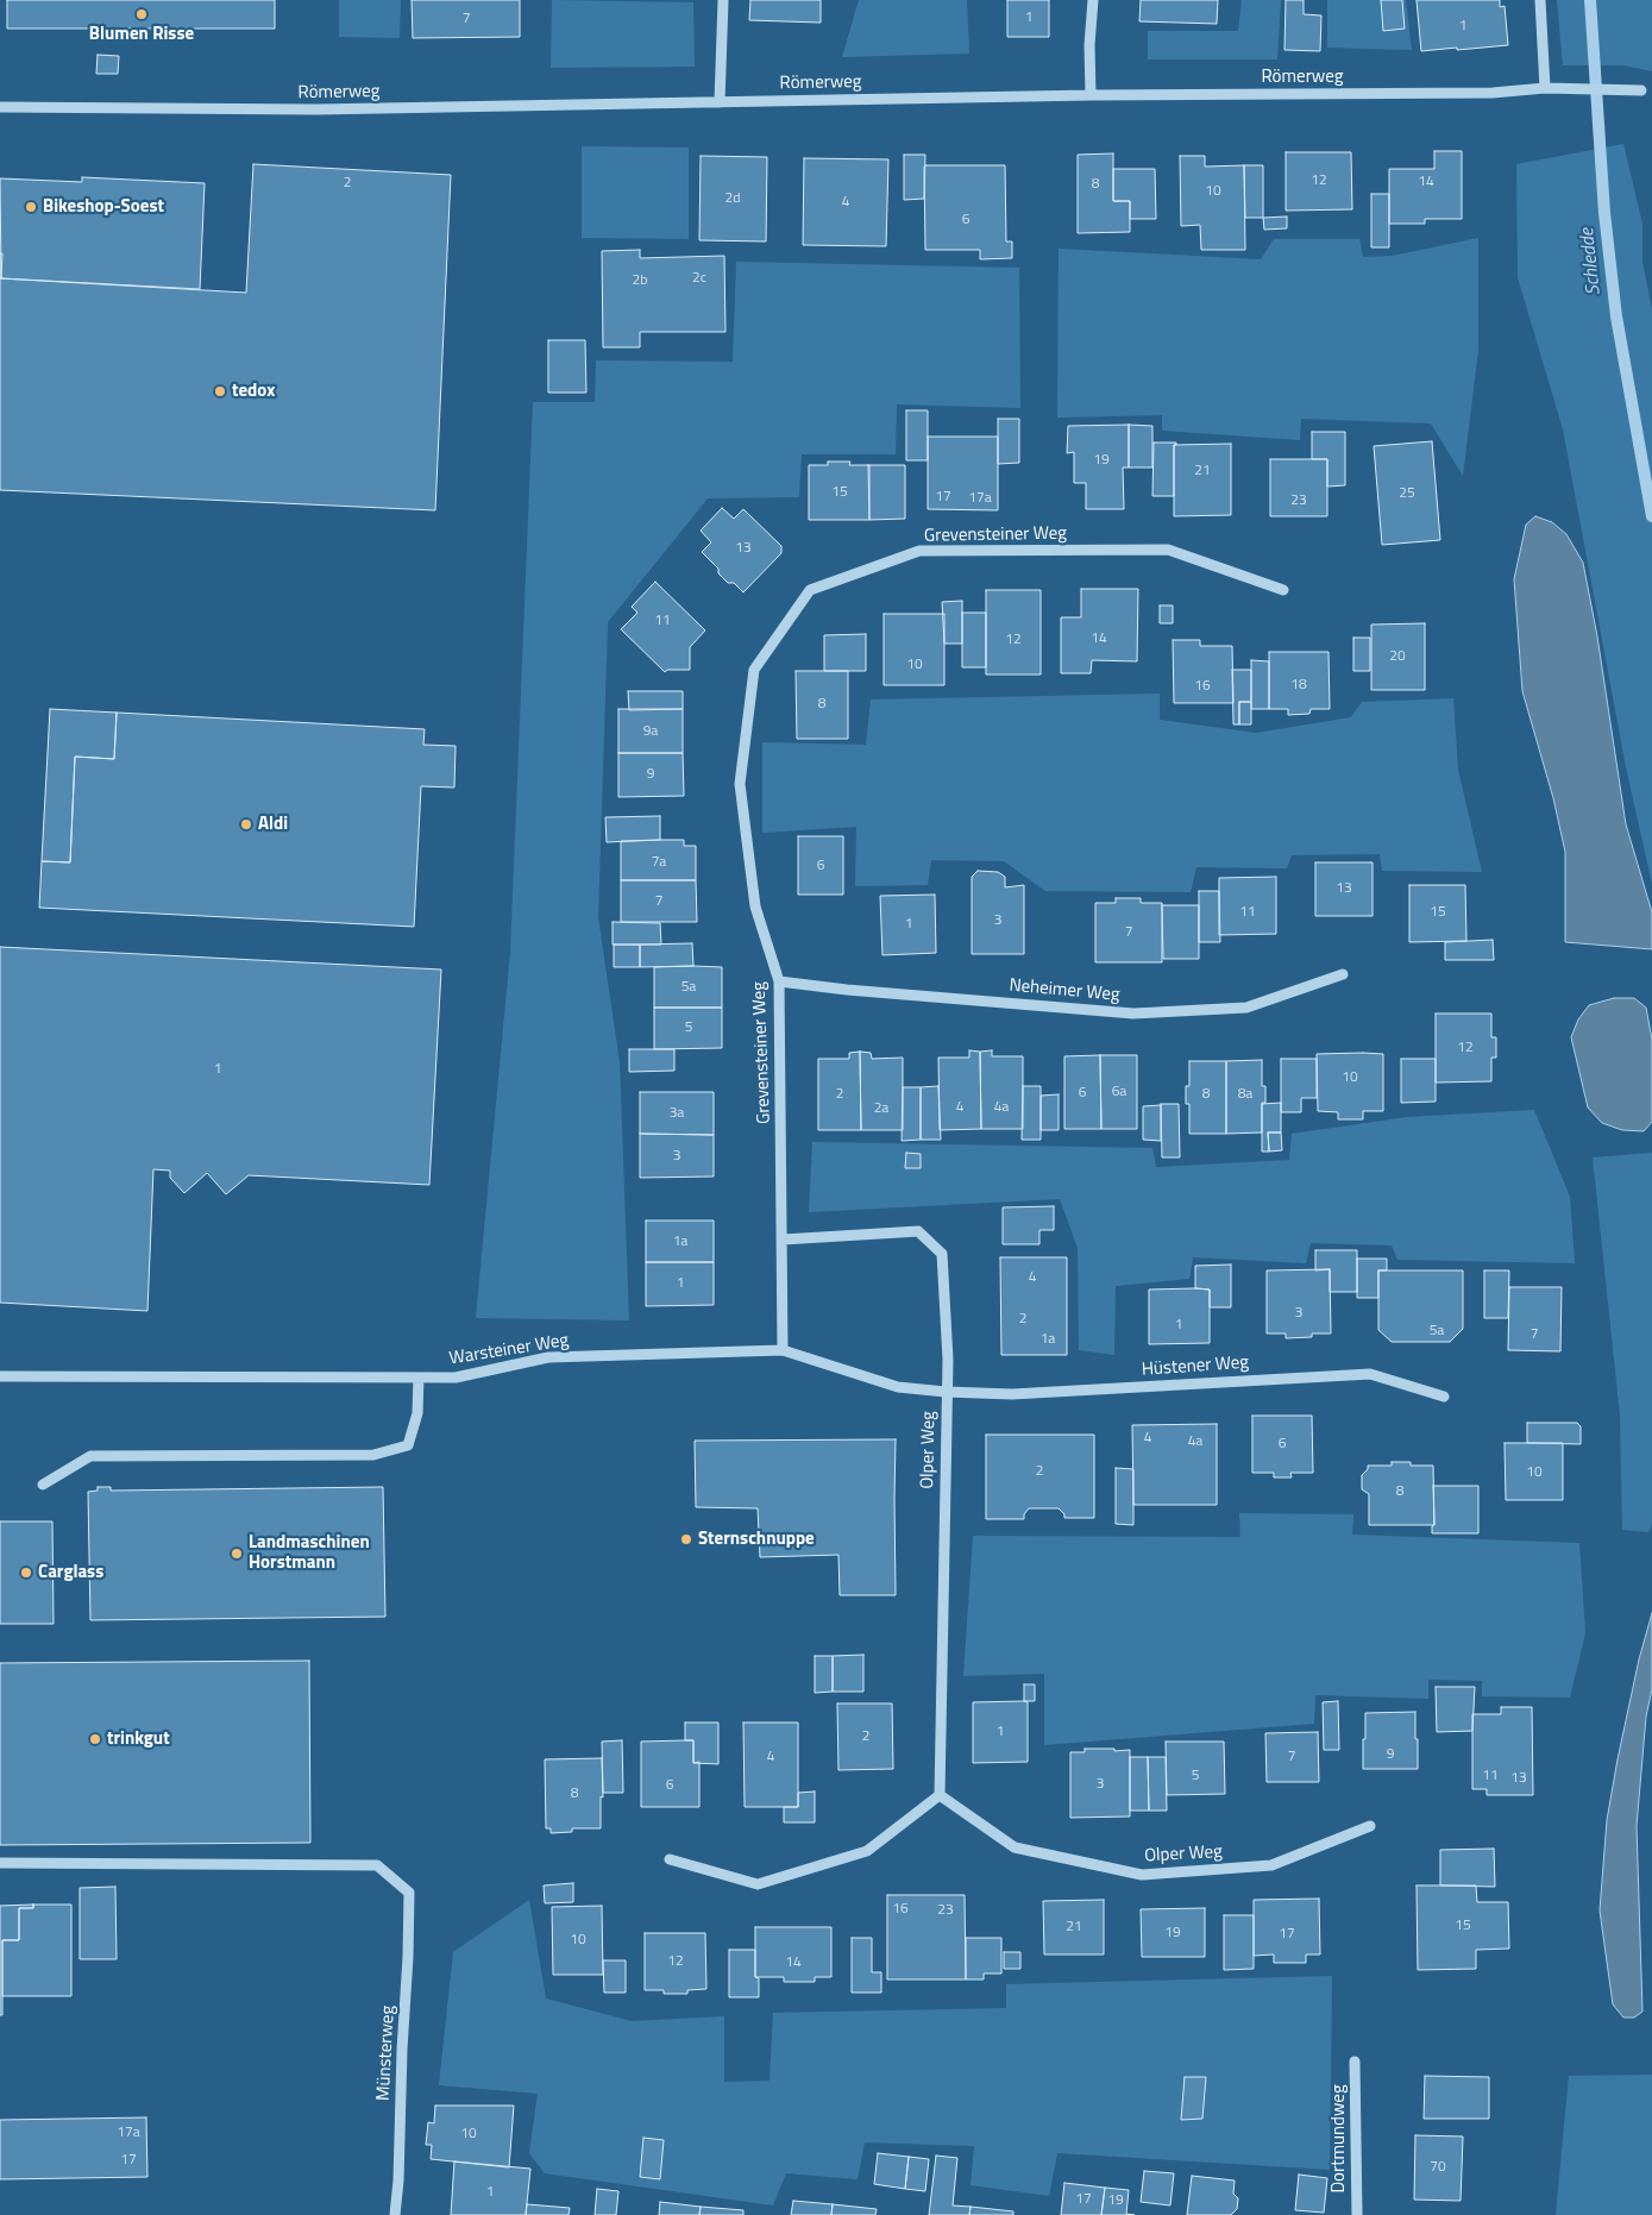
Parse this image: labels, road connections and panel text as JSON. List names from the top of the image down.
{
  "streets": {
    "street": [
      "Römerweg",
      "Grevensteiner Weg",
      "Neheimer Weg",
      "Warsteiner Weg",
      "Hüstener Weg",
      "Olper Weg",
      "Münsterweg",
      "Dortmundweg"
    ]
  },
  "crossings": [
    ["Grevensteiner Weg", "Neheimer Weg"],
    ["Grevensteiner Weg", "Warsteiner Weg"],
    ["Warsteiner Weg", "Hüstener Weg"],
    ["Warsteiner Weg", "Olper Weg"],
    ["Hüstener Weg", "Olper Weg"]
  ],
  "water": ["Schledde"],
  "places": [
    "Blumen Risse",
    "Bikeshop-Soest",
    "tedox",
    "Aldi",
    "Sternschnuppe",
    "Landmaschinen Horstmann",
    "Carglass",
    "trinkgut"
  ],
  "house_numbers": [
    "1",
    "7",
    "1",
    "12",
    "14",
    "2",
    "8",
    "10",
    "2d",
    "4",
    "6",
    "2c",
    "2b",
    "19",
    "21",
    "15",
    "25",
    "17",
    "17a",
    "23",
    "13",
    "11",
    "14",
    "12",
    "20",
    "10",
    "18",
    "16",
    "8",
    "9a",
    "9",
    "7a",
    "6",
    "13",
    "7",
    "11",
    "15",
    "3",
    "1",
    "7",
    "5a",
    "5",
    "12",
    "1",
    "10",
    "6a",
    "6",
    "2",
    "8",
    "8a",
    "4",
    "4a",
    "2a",
    "3a",
    "3",
    "1a",
    "4",
    "1",
    "3",
    "2",
    "1",
    "5a",
    "7",
    "1a",
    "4",
    "4a",
    "6",
    "2",
    "10",
    "8",
    "1",
    "2",
    "9",
    "4",
    "7",
    "5",
    "11",
    "13",
    "3",
    "6",
    "8",
    "16",
    "23",
    "15",
    "21",
    "19",
    "17",
    "10",
    "12",
    "14",
    "17a",
    "10",
    "17",
    "70",
    "1",
    "17",
    "19"
  ]
}
